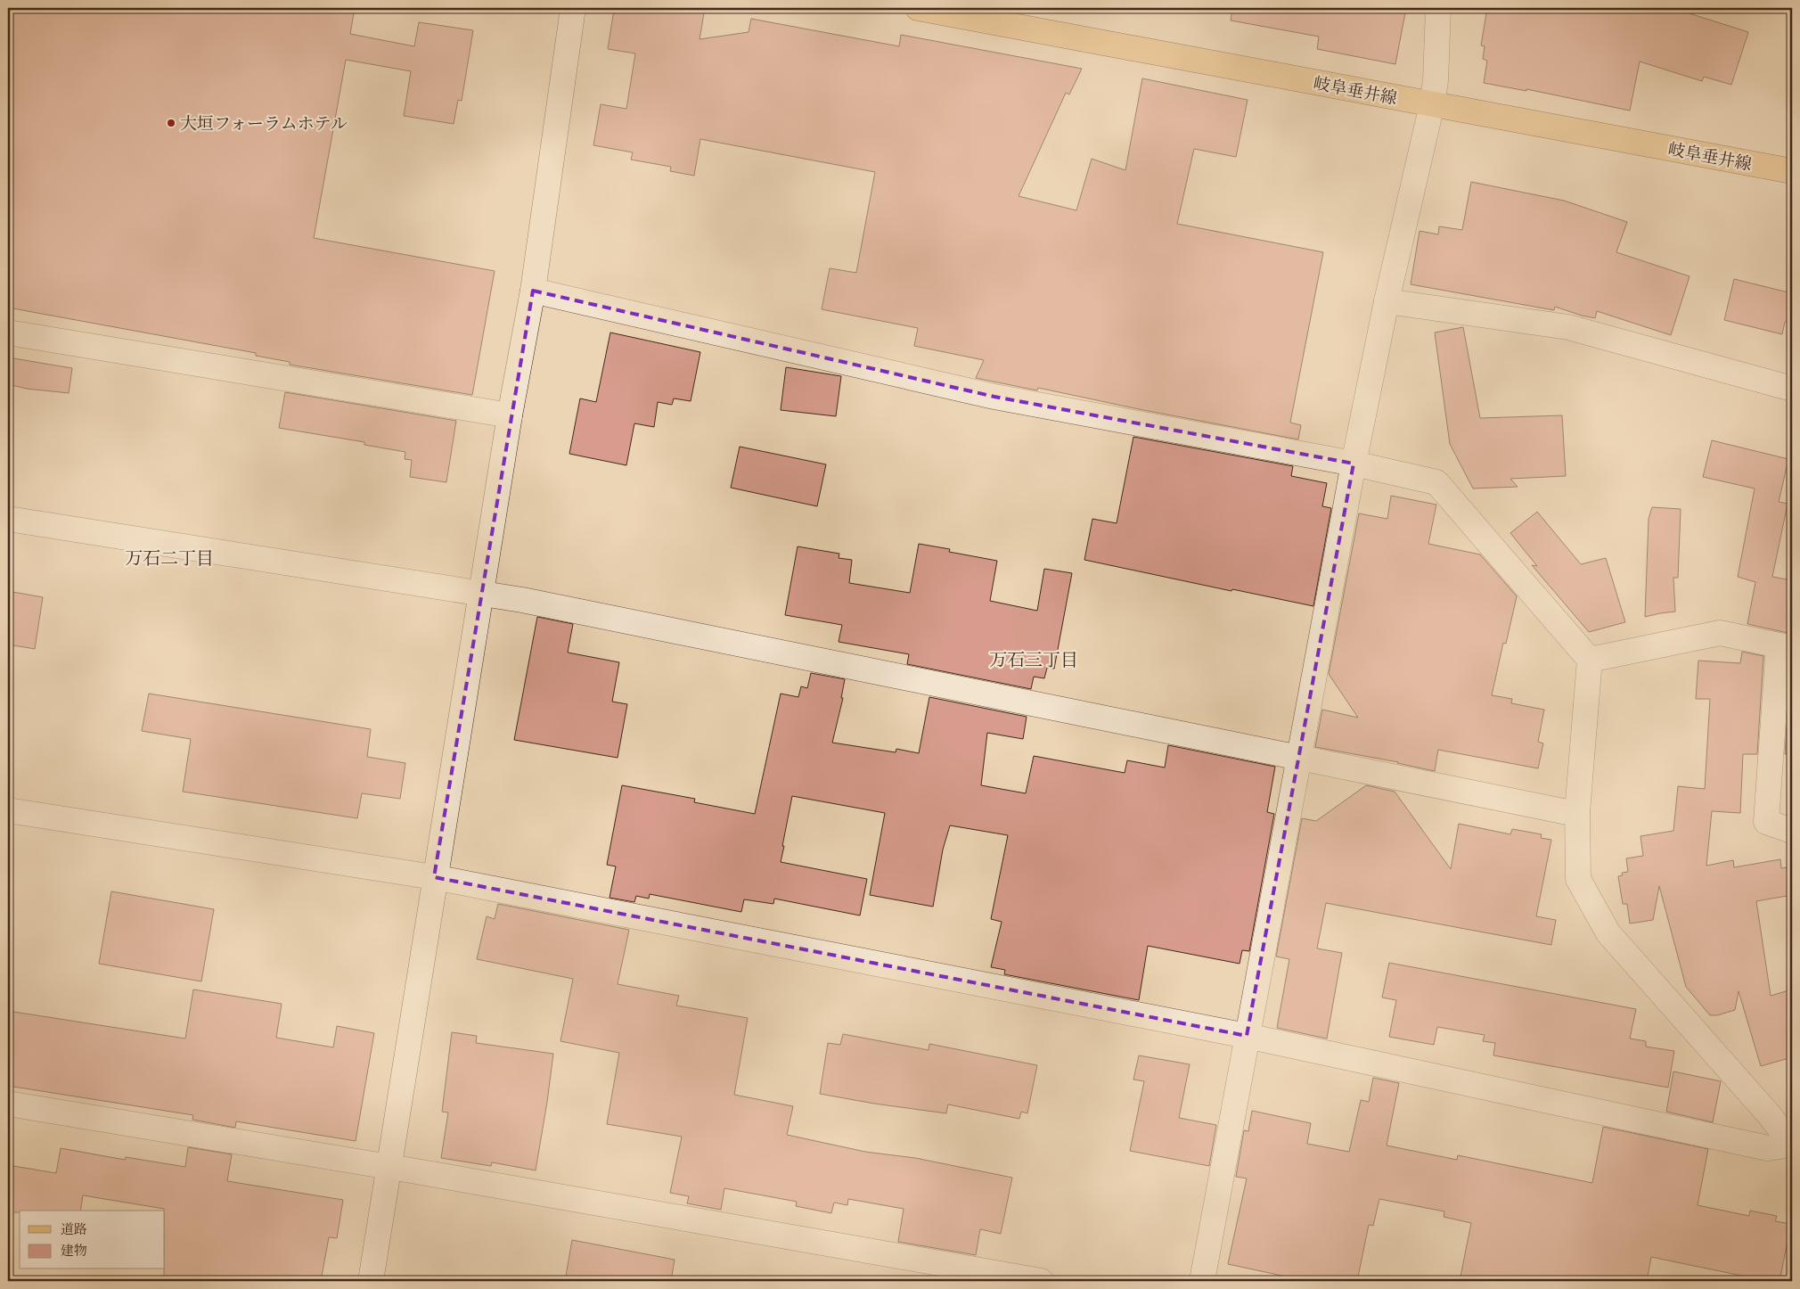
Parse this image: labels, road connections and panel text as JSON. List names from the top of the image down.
{
  "streets": {
    "main road": ["岐阜垂井線"]
  },
  "districts": ["万石二丁目", "万石三丁目"],
  "places": ["大垣フォーラムホテル"],
  "legend": ["道路", "建物"]
}
